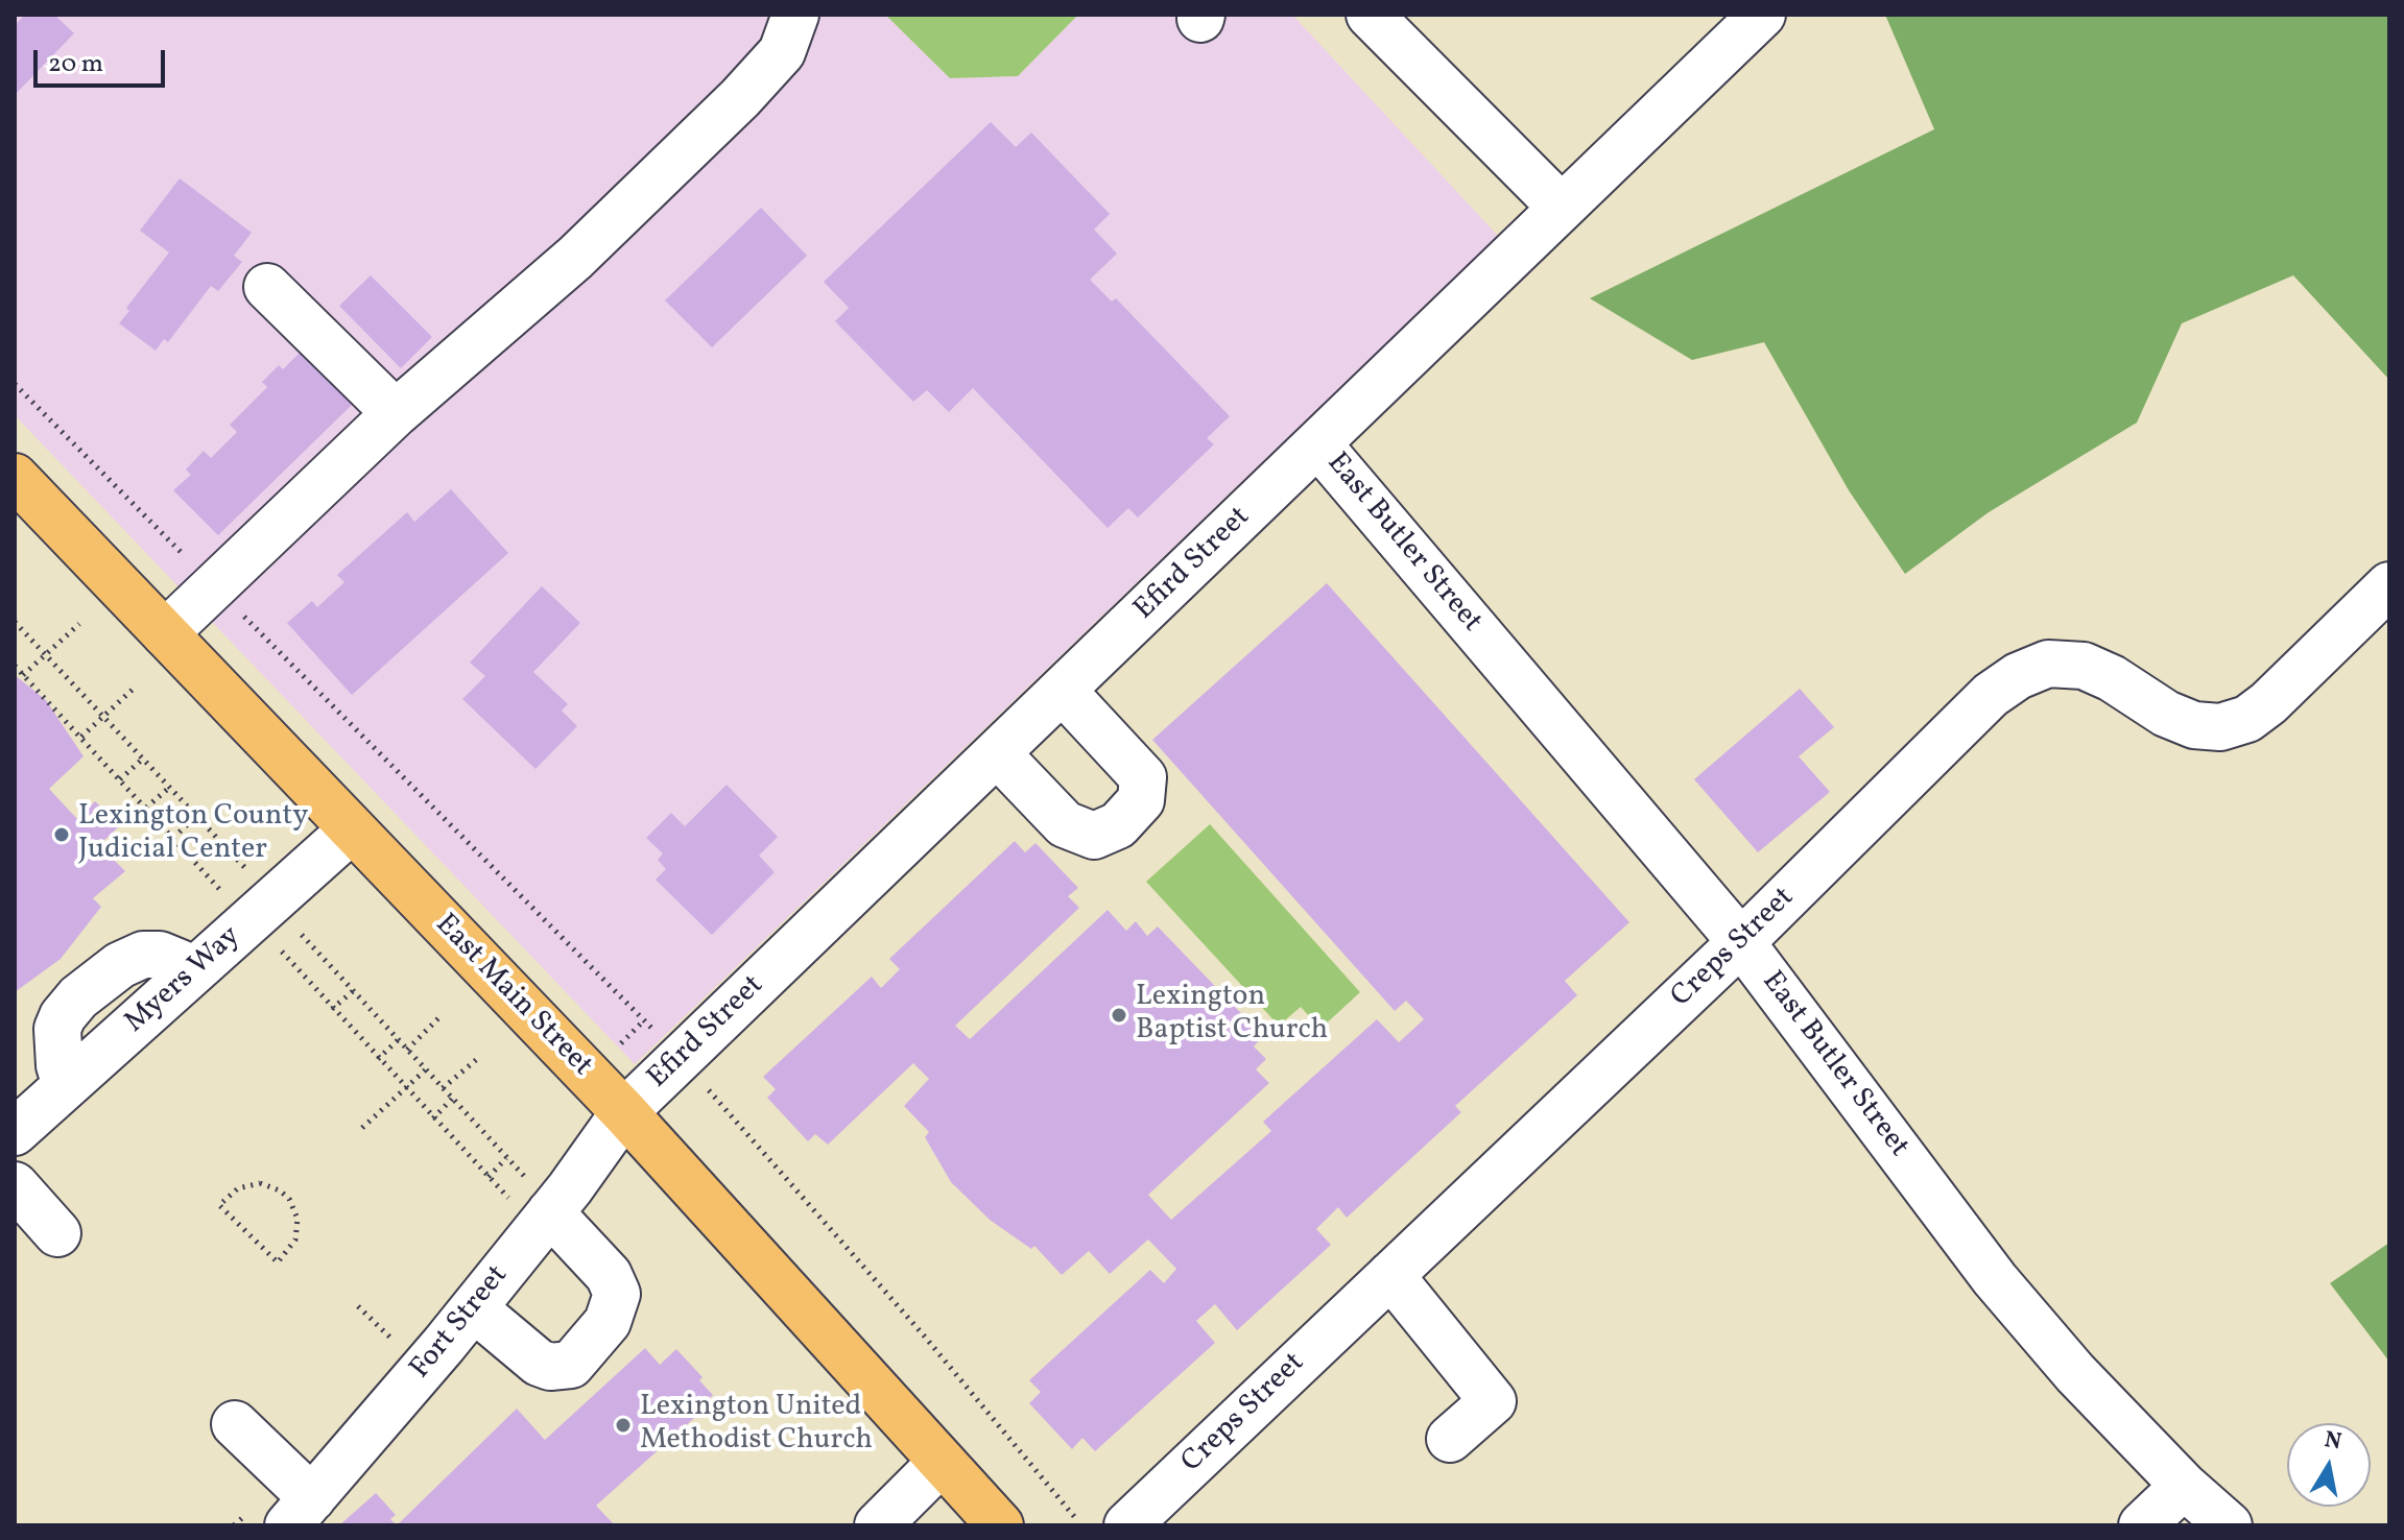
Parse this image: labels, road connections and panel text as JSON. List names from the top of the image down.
{
  "streets": {
    "main road": ["East Main Street"],
    "street": [
      "East Butler Street",
      "Efird Street",
      "Creps Street",
      "Myers Way",
      "Fort Street"
    ]
  },
  "crossings": [
    ["East Butler Street", "Efird Street"],
    ["East Butler Street", "Creps Street"],
    ["Efird Street", "East Main Street"],
    ["Efird Street", "Fort Street"],
    ["Myers Way", "East Main Street"],
    ["East Main Street", "Fort Street"]
  ],
  "places": ["Lexington County Judicial Center", "Lexington Baptist Church", "Lexington United Methodist Church"],
  "scale_bar": "20 m",
  "north": "top"
}
